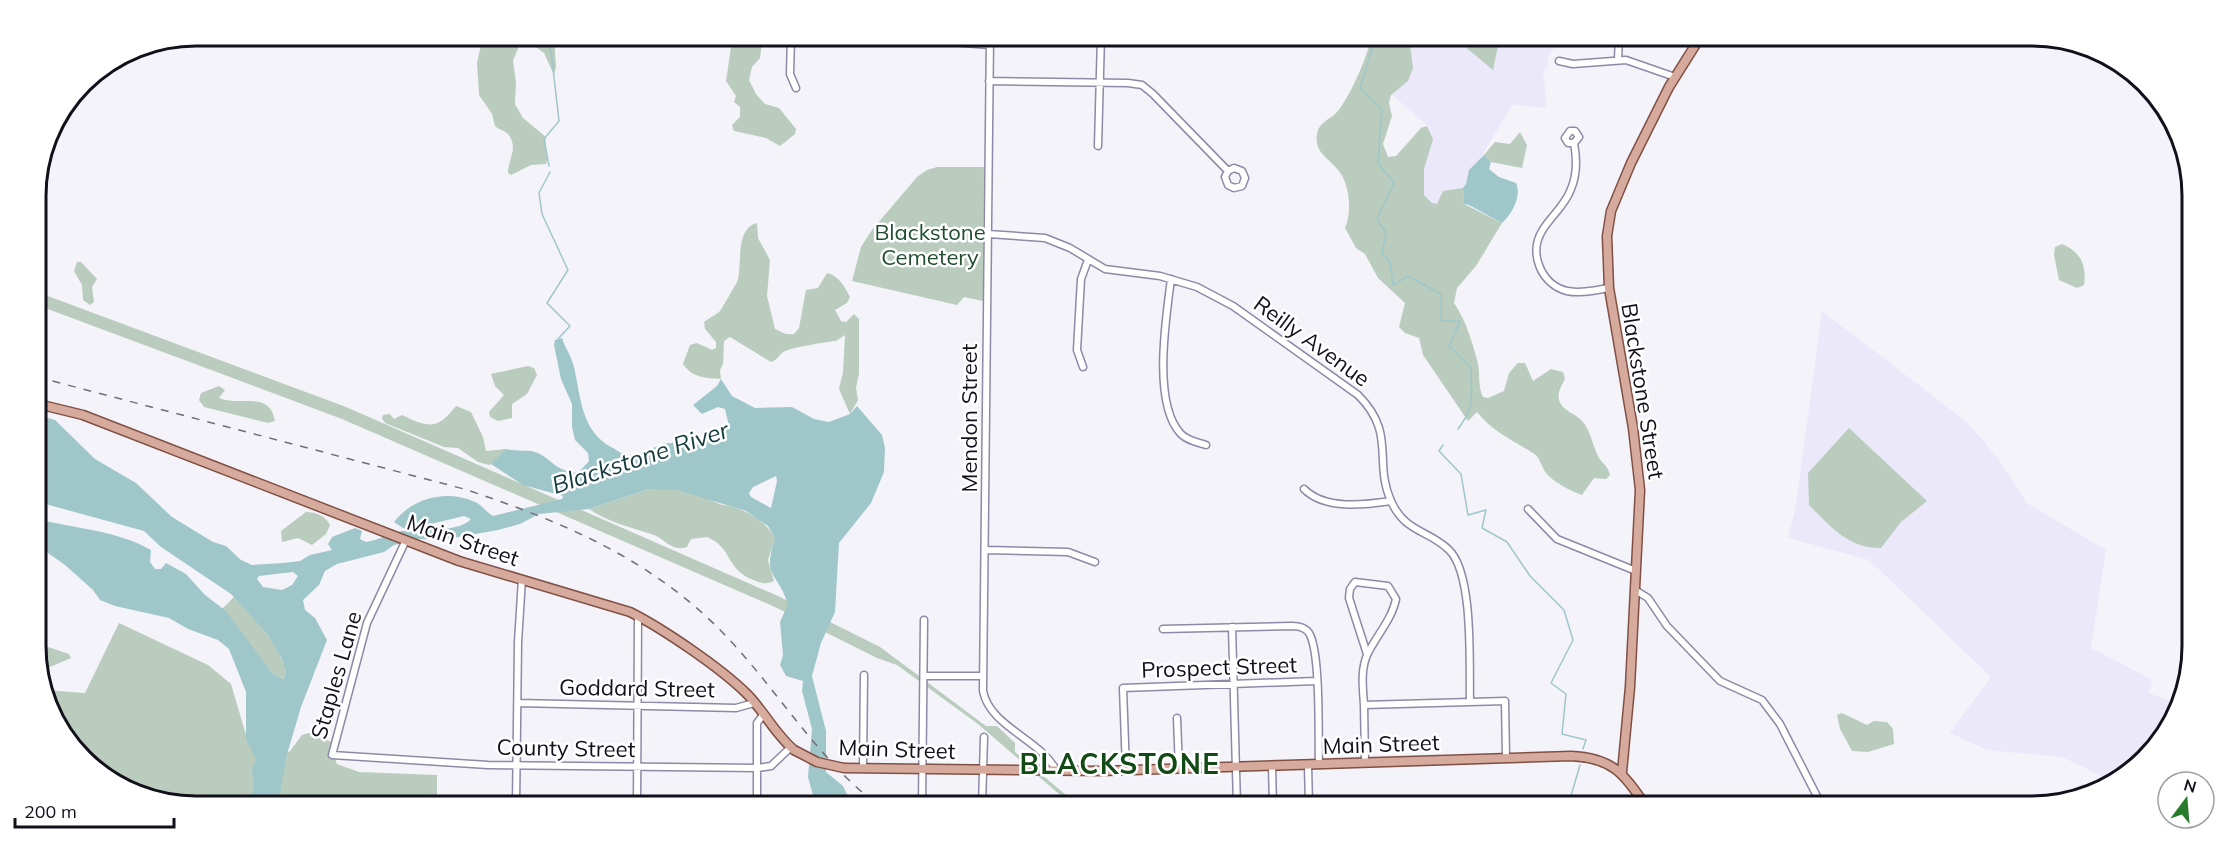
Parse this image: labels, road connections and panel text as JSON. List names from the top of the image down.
{
  "streets": {
    "main road": ["Blackstone Street", "Main Street"],
    "street": [
      "Reilly Avenue",
      "Mendon Street",
      "Prospect Street",
      "Staples Lane",
      "Goddard Street",
      "County Street"
    ]
  },
  "crossings": [
    ["Reilly Avenue", "Mendon Street"],
    ["Blackstone Street", "Main Street"],
    ["Mendon Street", "Main Street"],
    ["Main Street", "Prospect Street"],
    ["Main Street", "Staples Lane"],
    ["Main Street", "Goddard Street"],
    ["Main Street", "County Street"],
    ["Staples Lane", "County Street"]
  ],
  "districts": ["BLACKSTONE"],
  "water": ["Blackstone River"],
  "parks": ["Blackstone Cemetery"],
  "scale_bar": "200 m",
  "north": "top"
}
